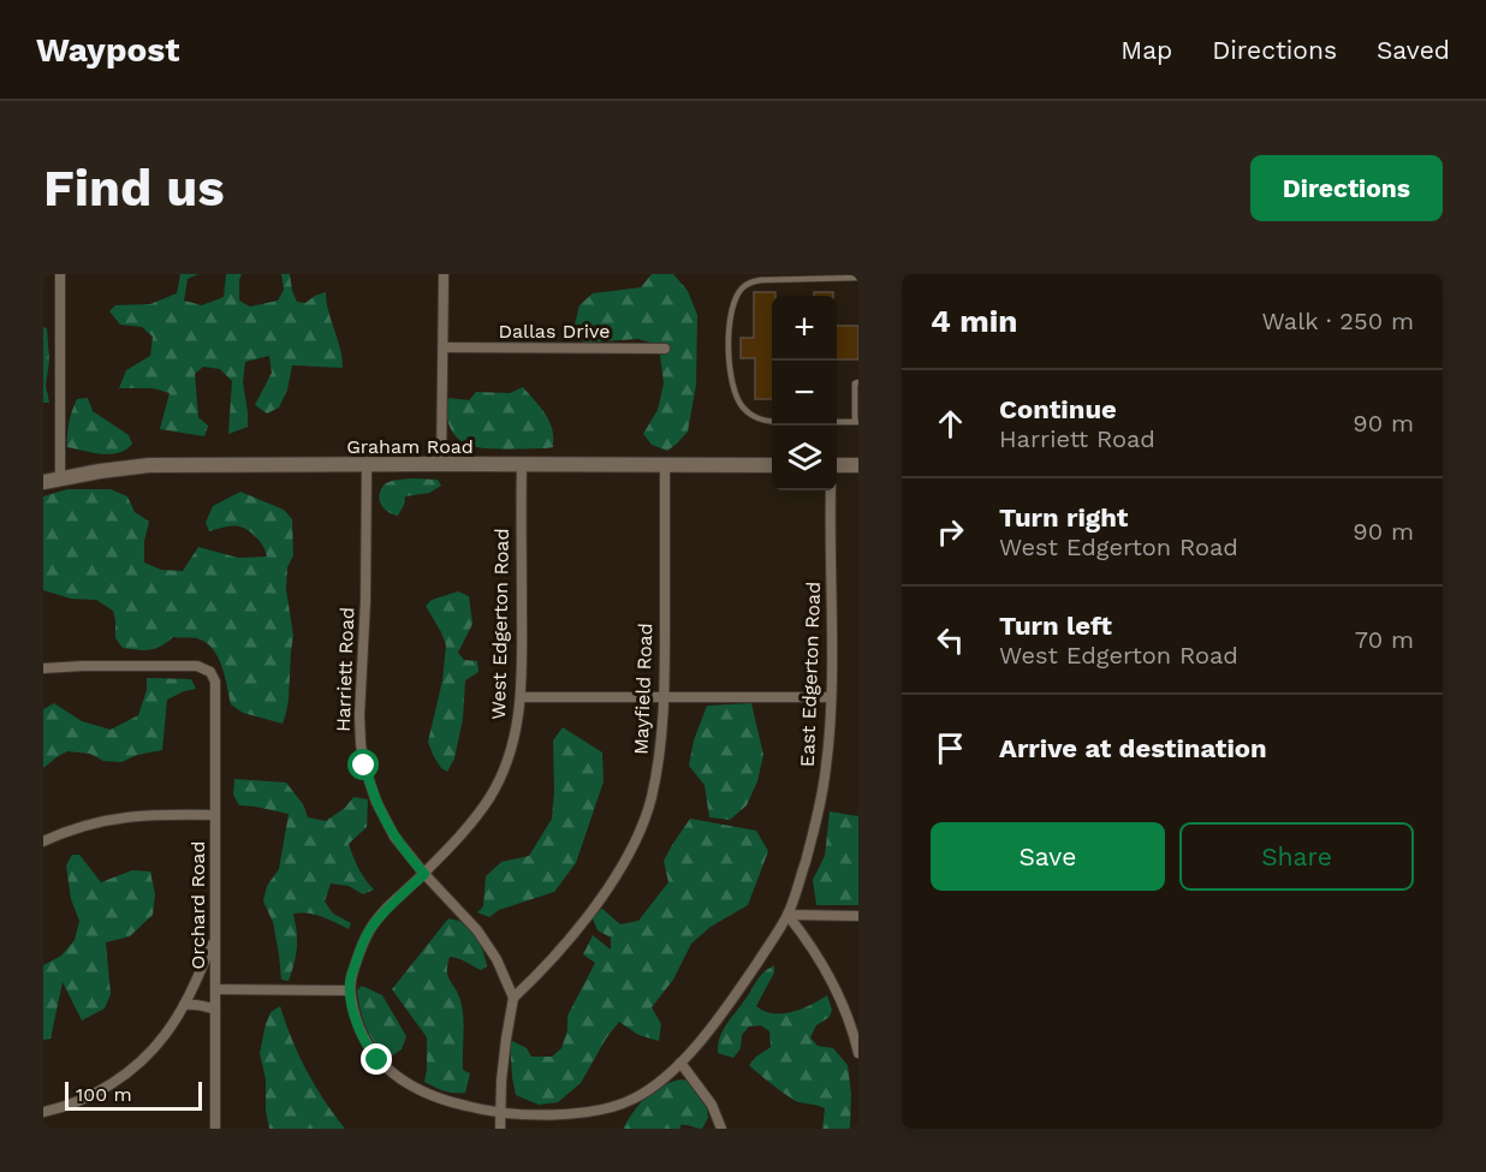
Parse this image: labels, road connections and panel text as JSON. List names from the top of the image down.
{
  "streets": {
    "main road": ["Graham Road"],
    "street": [
      "Dallas Drive",
      "West Edgerton Road",
      "Harriett Road",
      "East Edgerton Road",
      "Mayfield Road",
      "Orchard Road"
    ]
  },
  "crossings": [
    ["Graham Road", "West Edgerton Road"],
    ["Graham Road", "Harriett Road"],
    ["Graham Road", "Mayfield Road"],
    ["West Edgerton Road", "Harriett Road"],
    ["West Edgerton Road", "East Edgerton Road"],
    ["Harriett Road", "Mayfield Road"]
  ],
  "scale_bar": "100 m",
  "page": {
    "header": "Waypost",
    "nav": ["Map", "Directions", "Saved"],
    "buttons": [
      "Directions",
      ["Save", "Share"]
    ],
    "title": "Find us",
    "heading": ["4 min", "Walk · 250 m"],
    "map_buttons": ["+", "−"],
    "list": [
      ["Continue", "Harriett Road", "90 m"],
      ["Turn right", "West Edgerton Road", "90 m"],
      ["Turn left", "West Edgerton Road", "70 m"],
      "Arrive at destination"
    ],
    "scale": "100 m"
  }
}
